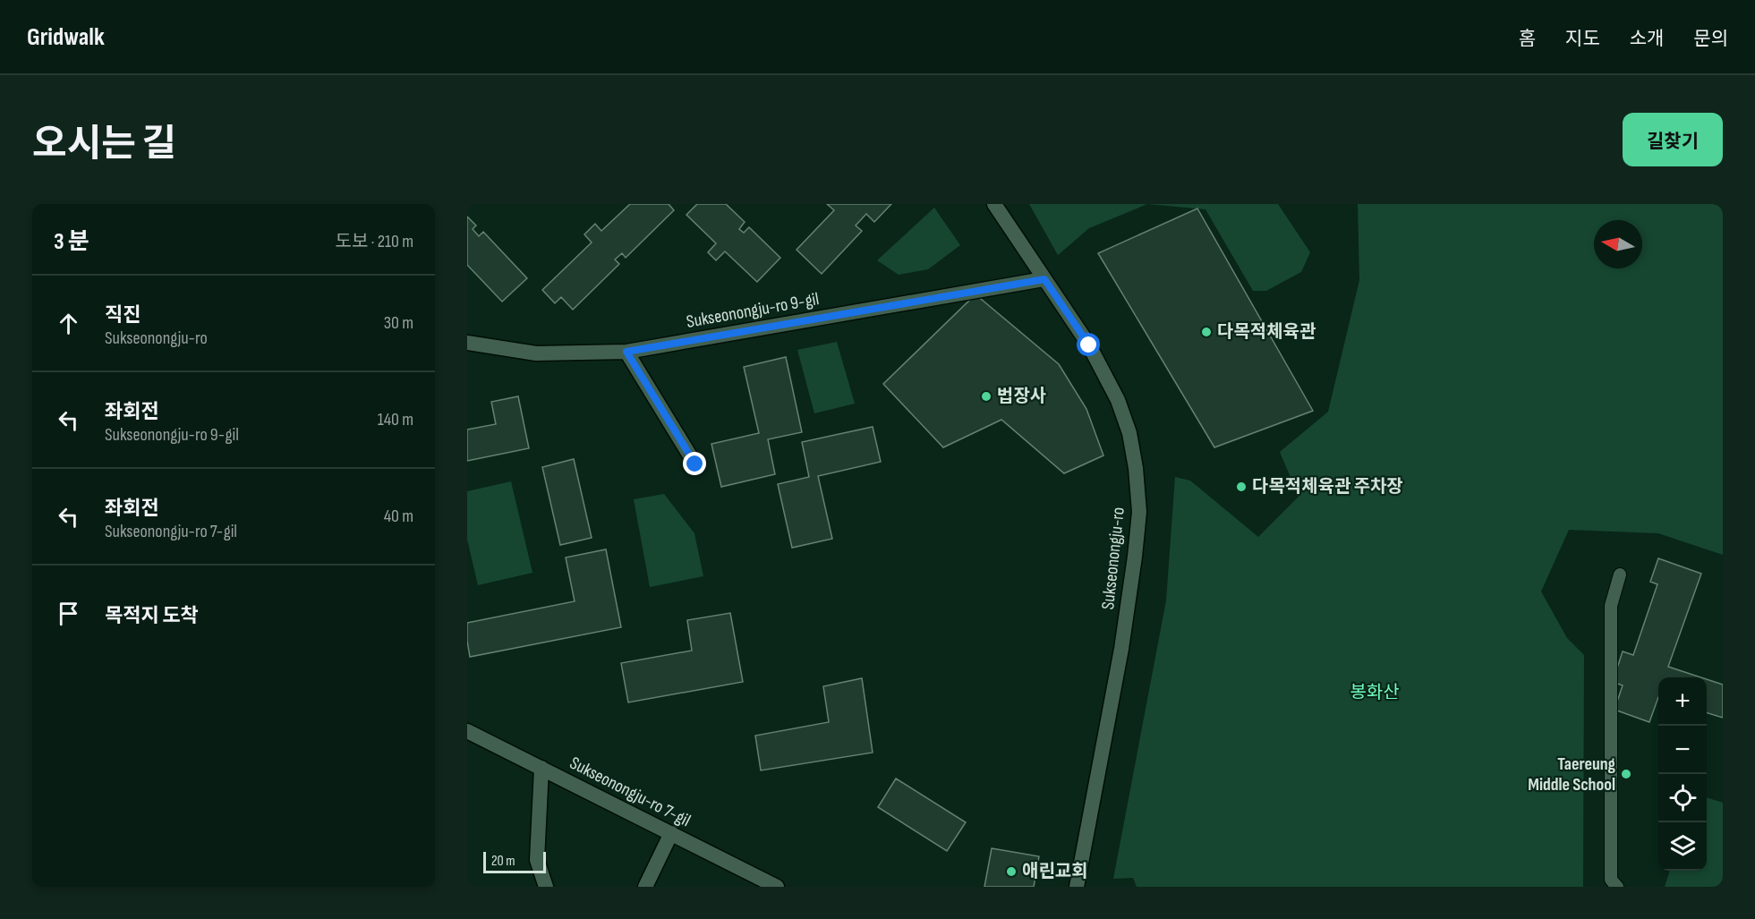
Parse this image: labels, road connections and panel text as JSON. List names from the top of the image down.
{
  "streets": {
    "street": ["Sukseonongju-ro 9-gil", "Sukseonongju-ro", "Sukseonongju-ro 7-gil"]
  },
  "crossings": [
    ["Sukseonongju-ro 9-gil", "Sukseonongju-ro"]
  ],
  "parks": ["봉화산"],
  "places": [
    "다목적체육관",
    "법장사",
    "다목적체육관 주차장",
    "Taereung Middle School",
    "애린교회"
  ],
  "scale_bar": "20 m",
  "north": "left",
  "page": {
    "header": "Gridwalk",
    "nav": [
      "홈",
      "지도",
      "소개",
      "문의"
    ],
    "title": "오시는 길",
    "buttons": "길찾기",
    "heading": ["3 분", "도보 · 210 m"],
    "list": [
      ["직진", "Sukseonongju-ro", "30 m"],
      ["좌회전", "Sukseonongju-ro 9-gil", "140 m"],
      ["좌회전", "Sukseonongju-ro 7-gil", "40 m"],
      "목적지 도착"
    ],
    "map_buttons": ["+", "−"],
    "scale": "20 m"
  }
}
